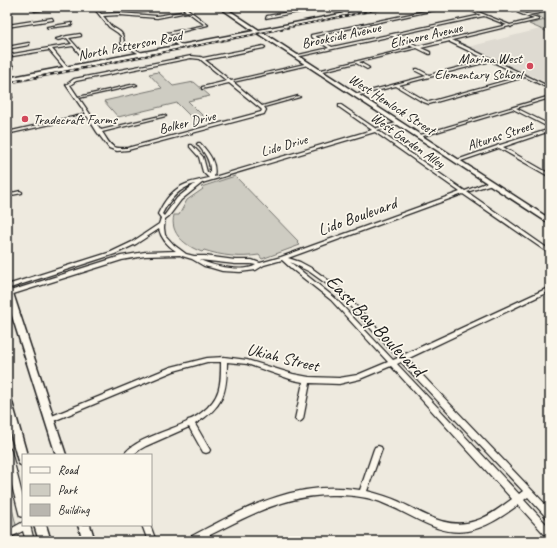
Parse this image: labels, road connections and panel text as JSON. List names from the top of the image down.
{
  "streets": {
    "street": [
      "Brookside Avenue",
      "Elsinore Avenue",
      "North Patterson Road",
      "West Hemlock Street",
      "Bolker Drive",
      "Alturas Street",
      "West Garden Alley",
      "Lido Drive",
      "Lido Boulevard",
      "East Bay Boulevard",
      "Ukiah Street"
    ]
  },
  "crossings": [
    ["Brookside Avenue", "West Hemlock Street"],
    ["Elsinore Avenue", "West Hemlock Street"],
    ["North Patterson Road", "West Hemlock Street"],
    ["West Hemlock Street", "Alturas Street"],
    ["West Hemlock Street", "Lido Drive"],
    ["West Hemlock Street", "Lido Boulevard"],
    ["West Garden Alley", "Lido Drive"],
    ["West Garden Alley", "Lido Boulevard"],
    ["Lido Drive", "Lido Boulevard"],
    ["Lido Boulevard", "East Bay Boulevard"],
    ["East Bay Boulevard", "Ukiah Street"]
  ],
  "places": ["Marina West Elementary School", "Tradecraft Farms"],
  "legend": ["Road", "Park", "Building"]
}
